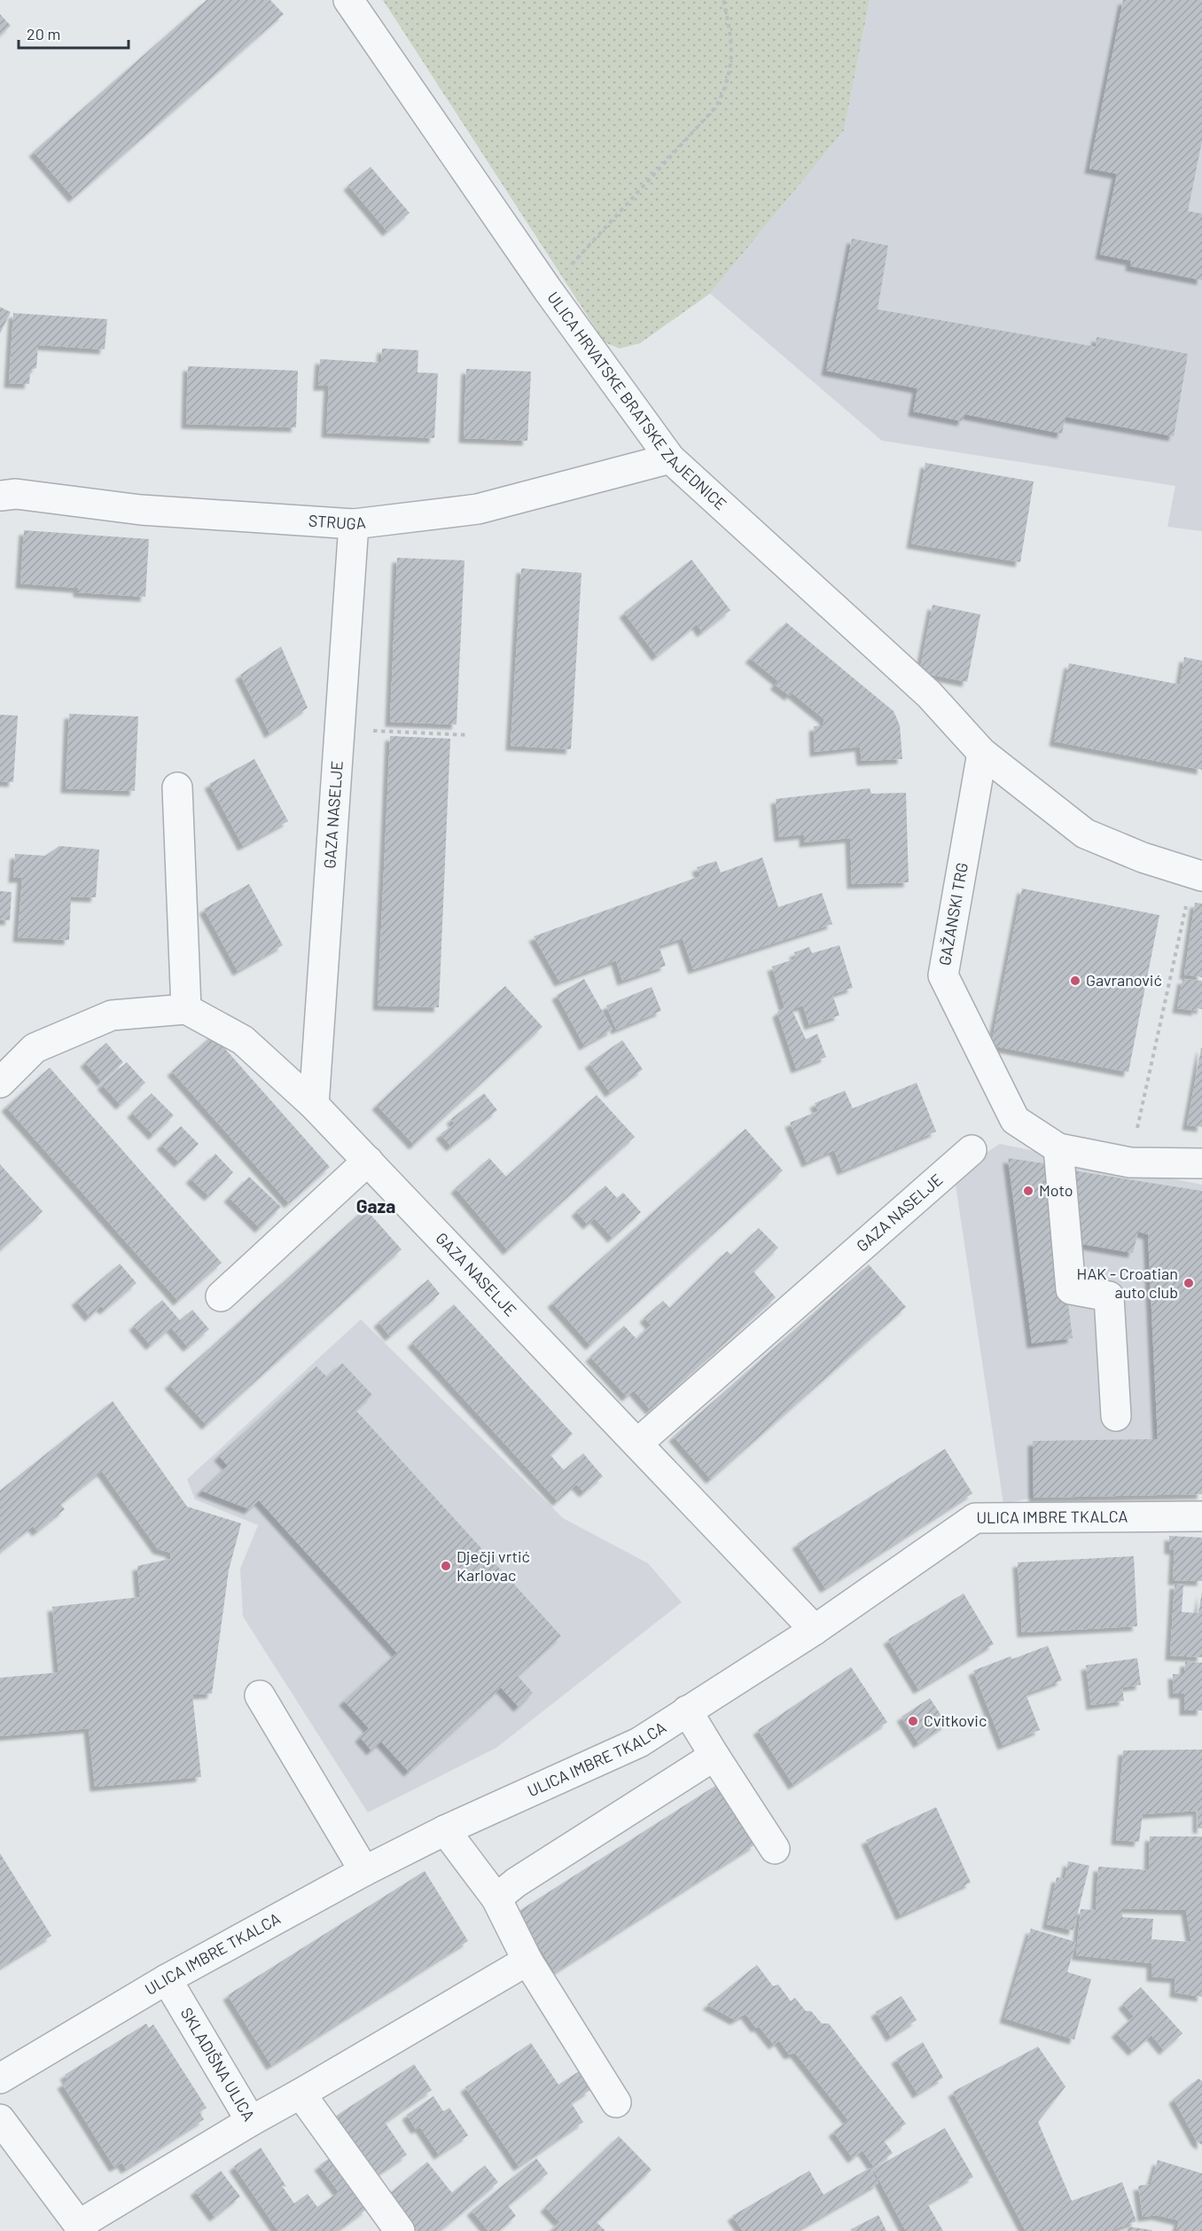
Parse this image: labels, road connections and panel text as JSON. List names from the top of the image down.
{
  "streets": {
    "street": [
      "ULICA HRVATSKE BRATSKE ZAJEDNICE",
      "STRUGA",
      "GAZA NASELJE",
      "GAŽANSKI TRG",
      "ULICA IMBRE TKALCA",
      "SKLADIŠNA ULICA"
    ]
  },
  "crossings": [
    ["ULICA HRVATSKE BRATSKE ZAJEDNICE", "STRUGA"],
    ["ULICA HRVATSKE BRATSKE ZAJEDNICE", "GAŽANSKI TRG"],
    ["STRUGA", "GAZA NASELJE"],
    ["GAZA NASELJE", "ULICA IMBRE TKALCA"],
    ["ULICA IMBRE TKALCA", "SKLADIŠNA ULICA"]
  ],
  "districts": ["Gaza"],
  "places": [
    "Gavranović",
    "Moto",
    "HAK - Croatian auto club",
    "Dječji vrtić Karlovac",
    "Cvitkovic"
  ],
  "scale_bar": "20 m"
}
